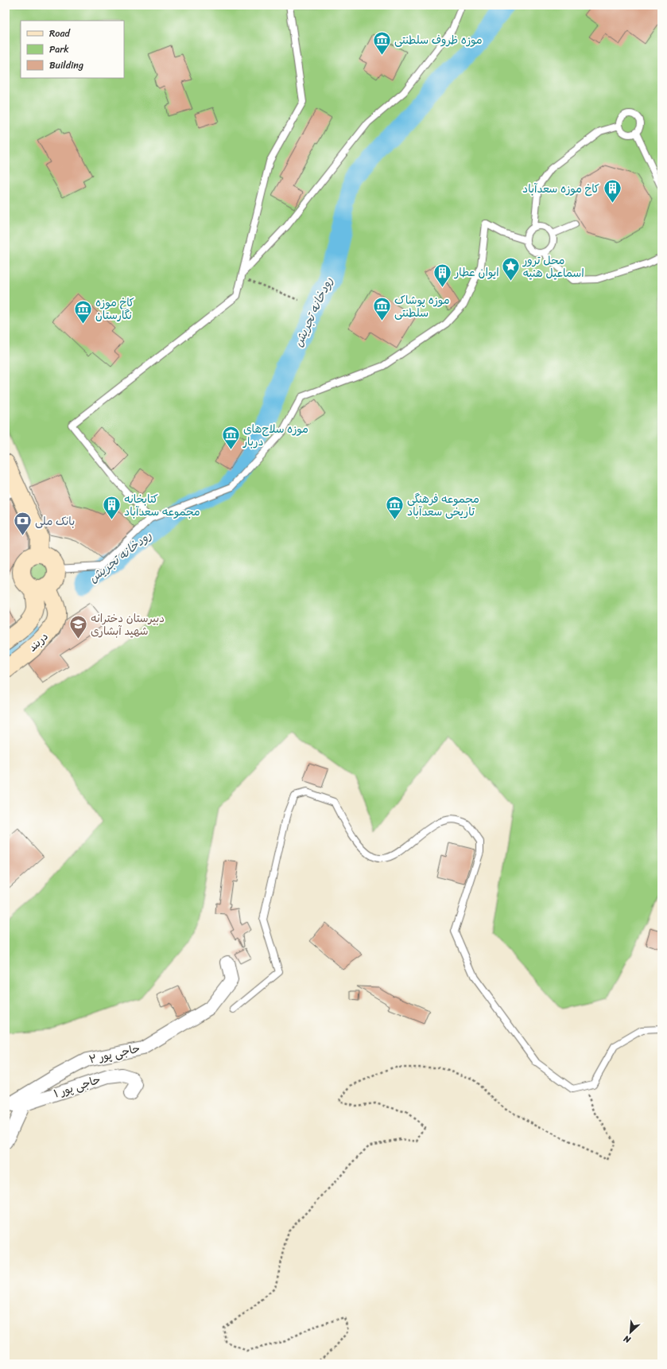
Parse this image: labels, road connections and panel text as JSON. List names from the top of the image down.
{
  "streets": {
    "main road": ["دربند"],
    "street": ["حاجی پور ۲", "حاجی پور ۱"]
  },
  "crossings": [
    ["حاجی پور ۲", "حاجی پور ۱"]
  ],
  "water": ["رودخانه تجریش"],
  "places": {
    "museum": [
      "موزه ظروف سلطنتی",
      "موزه پوشاک سلطنتی",
      "کاخ موزه نگارستان",
      "موزه سلاح‌های دربار",
      "مجموعه فرهنگی تاریخی سعدآباد"
    ],
    "building": ["کاخ موزه سعدآباد", "ایوان عطار", "کتابخانه مجموعه سعدآباد"],
    "place": ["محل ترور اسماعیل هنیه"],
    "bank": ["بانک ملی"],
    "school or university": ["دبیرستان دخترانه شهید آبشاری"]
  },
  "legend": ["Road", "Park", "Building"],
  "north": "bottom left"
}
